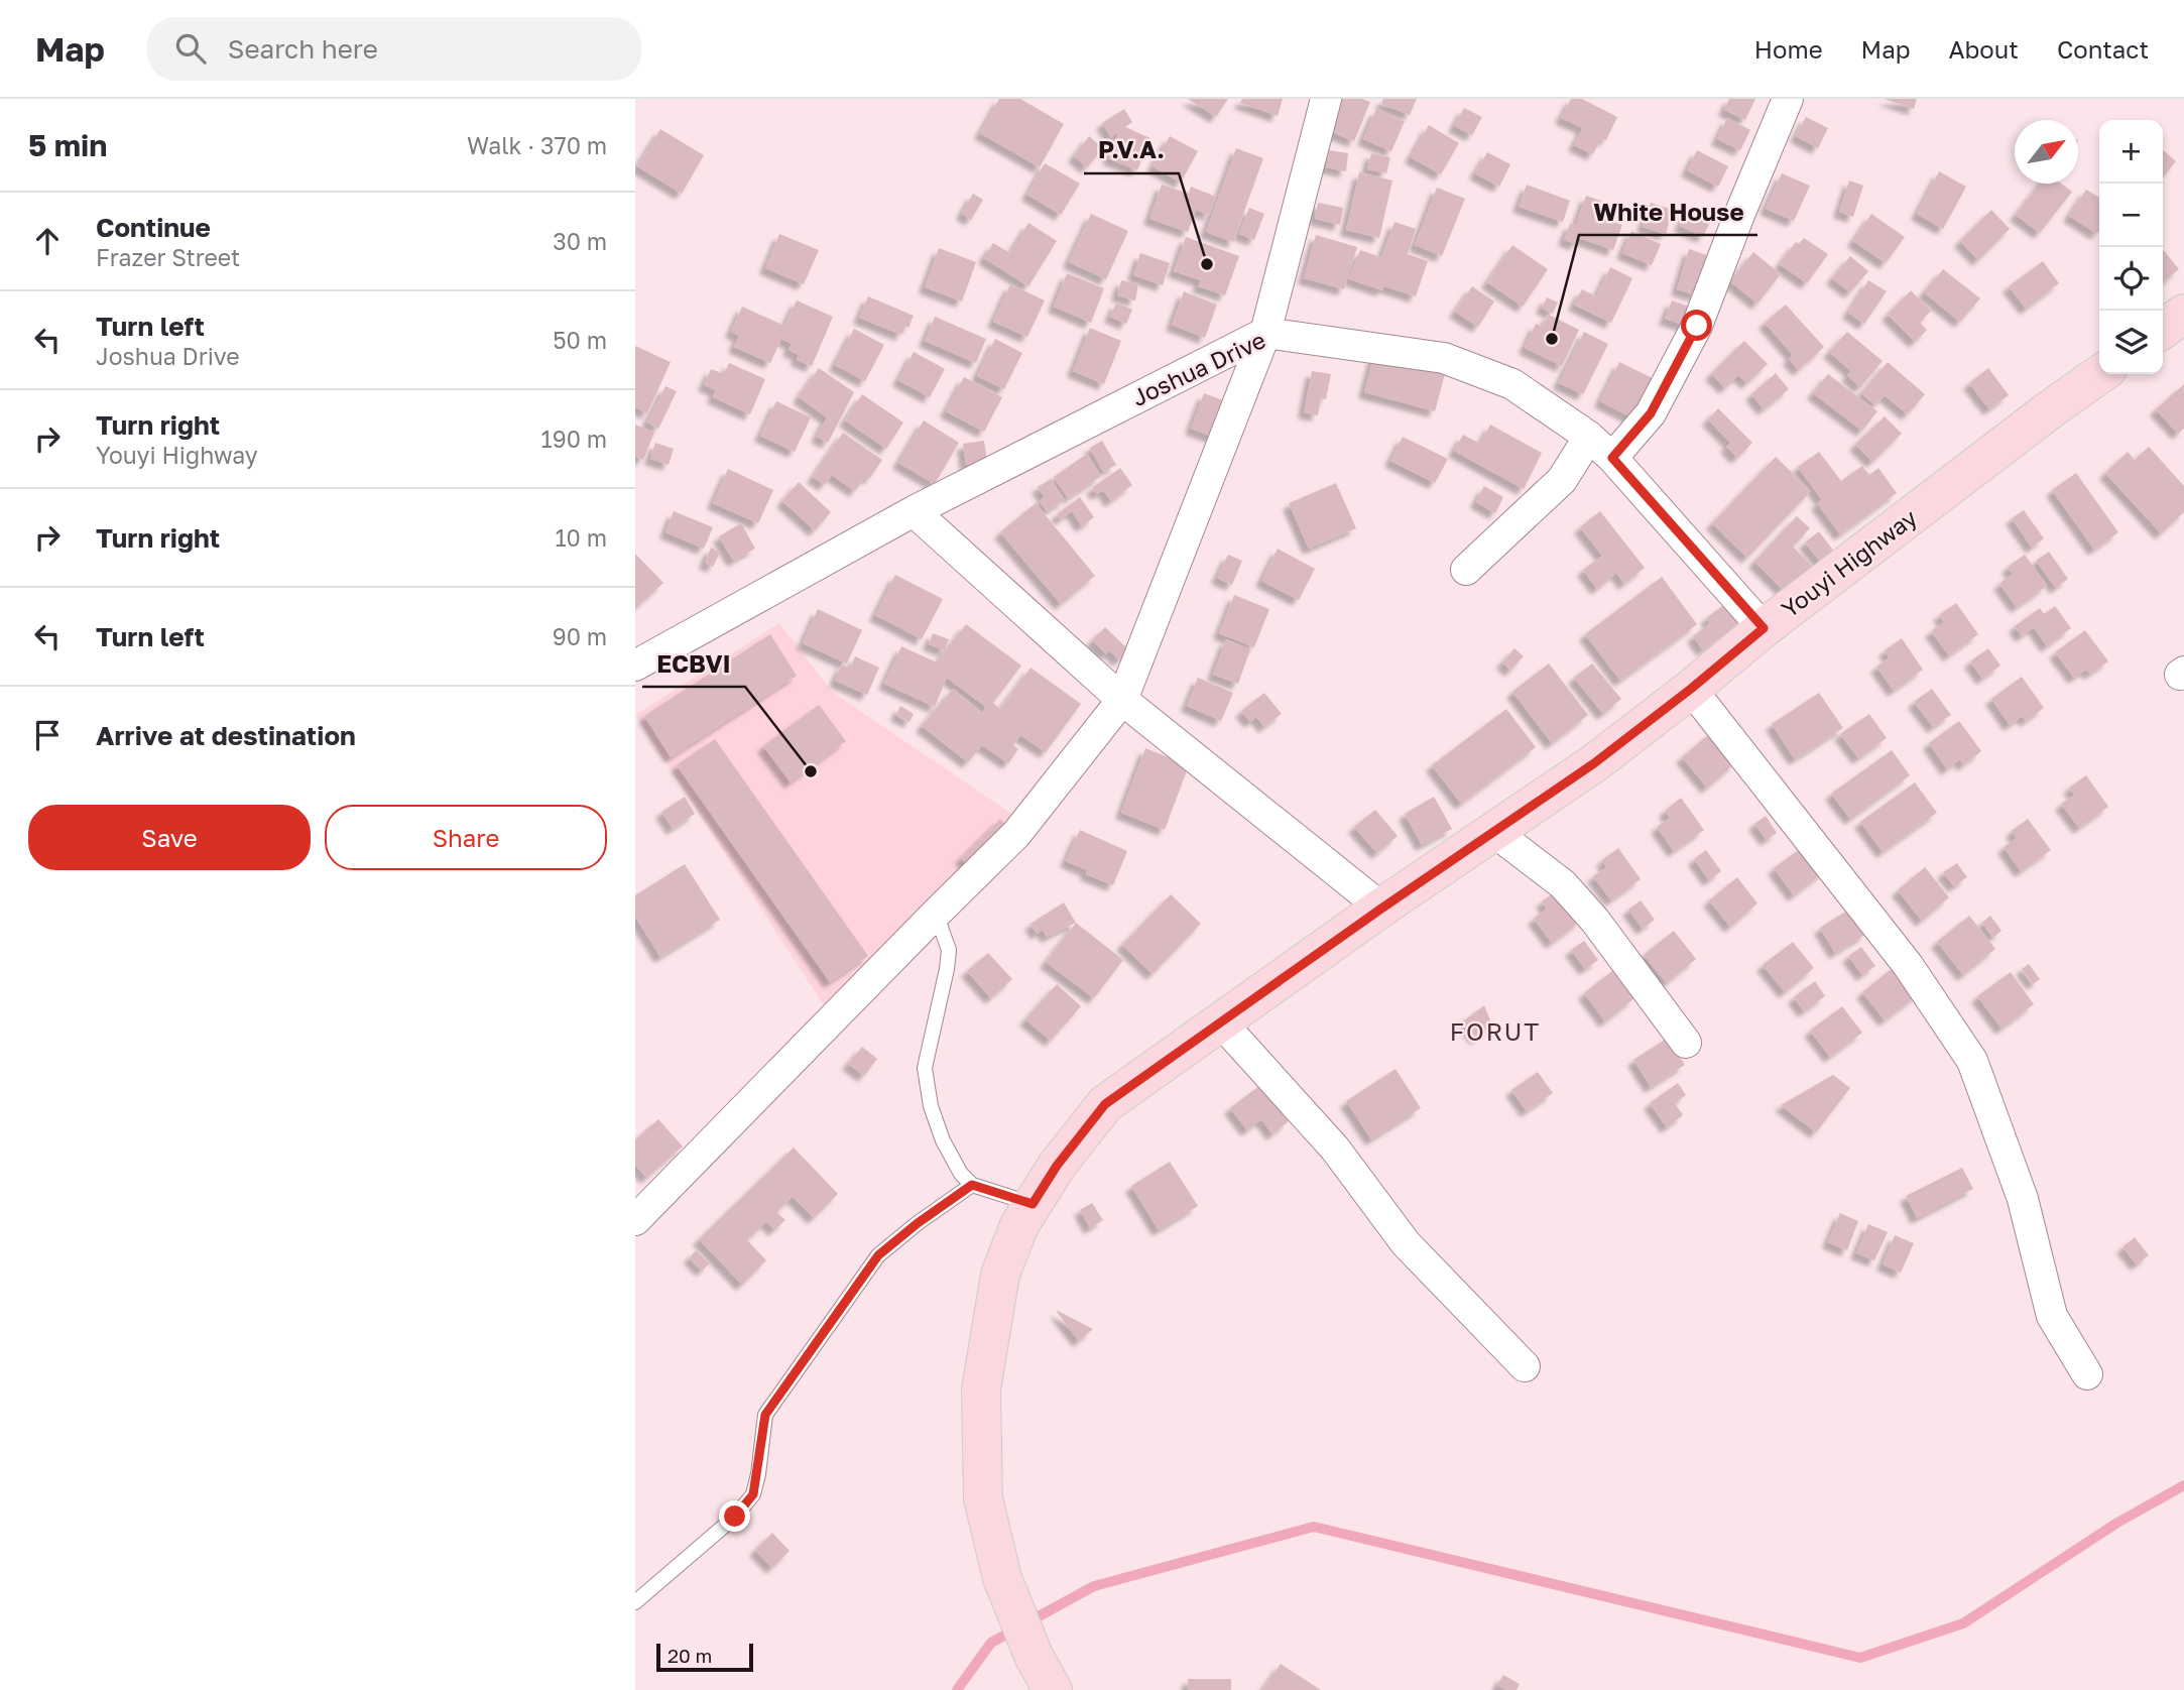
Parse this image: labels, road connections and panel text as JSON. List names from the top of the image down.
{
  "streets": {
    "main road": ["Youyi Highway"],
    "street": ["Joshua Drive"]
  },
  "crossings": [
    ["Joshua Drive", "Youyi Highway"]
  ],
  "districts": ["FORUT"],
  "places": ["P.V.A.", "White House", "ECBVI"],
  "scale_bar": "20 m",
  "north": "top right",
  "page": {
    "header": "Map",
    "search": "Search here",
    "nav": [
      "Home",
      "Map",
      "About",
      "Contact"
    ],
    "heading": ["5 min", "Walk · 370 m"],
    "map_buttons": ["+", "−"],
    "list": [
      ["Continue", "Frazer Street", "30 m"],
      ["Turn left", "Joshua Drive", "50 m"],
      ["Turn right", "Youyi Highway", "190 m"],
      ["Turn right", "10 m"],
      ["Turn left", "90 m"],
      "Arrive at destination"
    ],
    "buttons": ["Save", "Share"],
    "scale": "20 m"
  }
}
